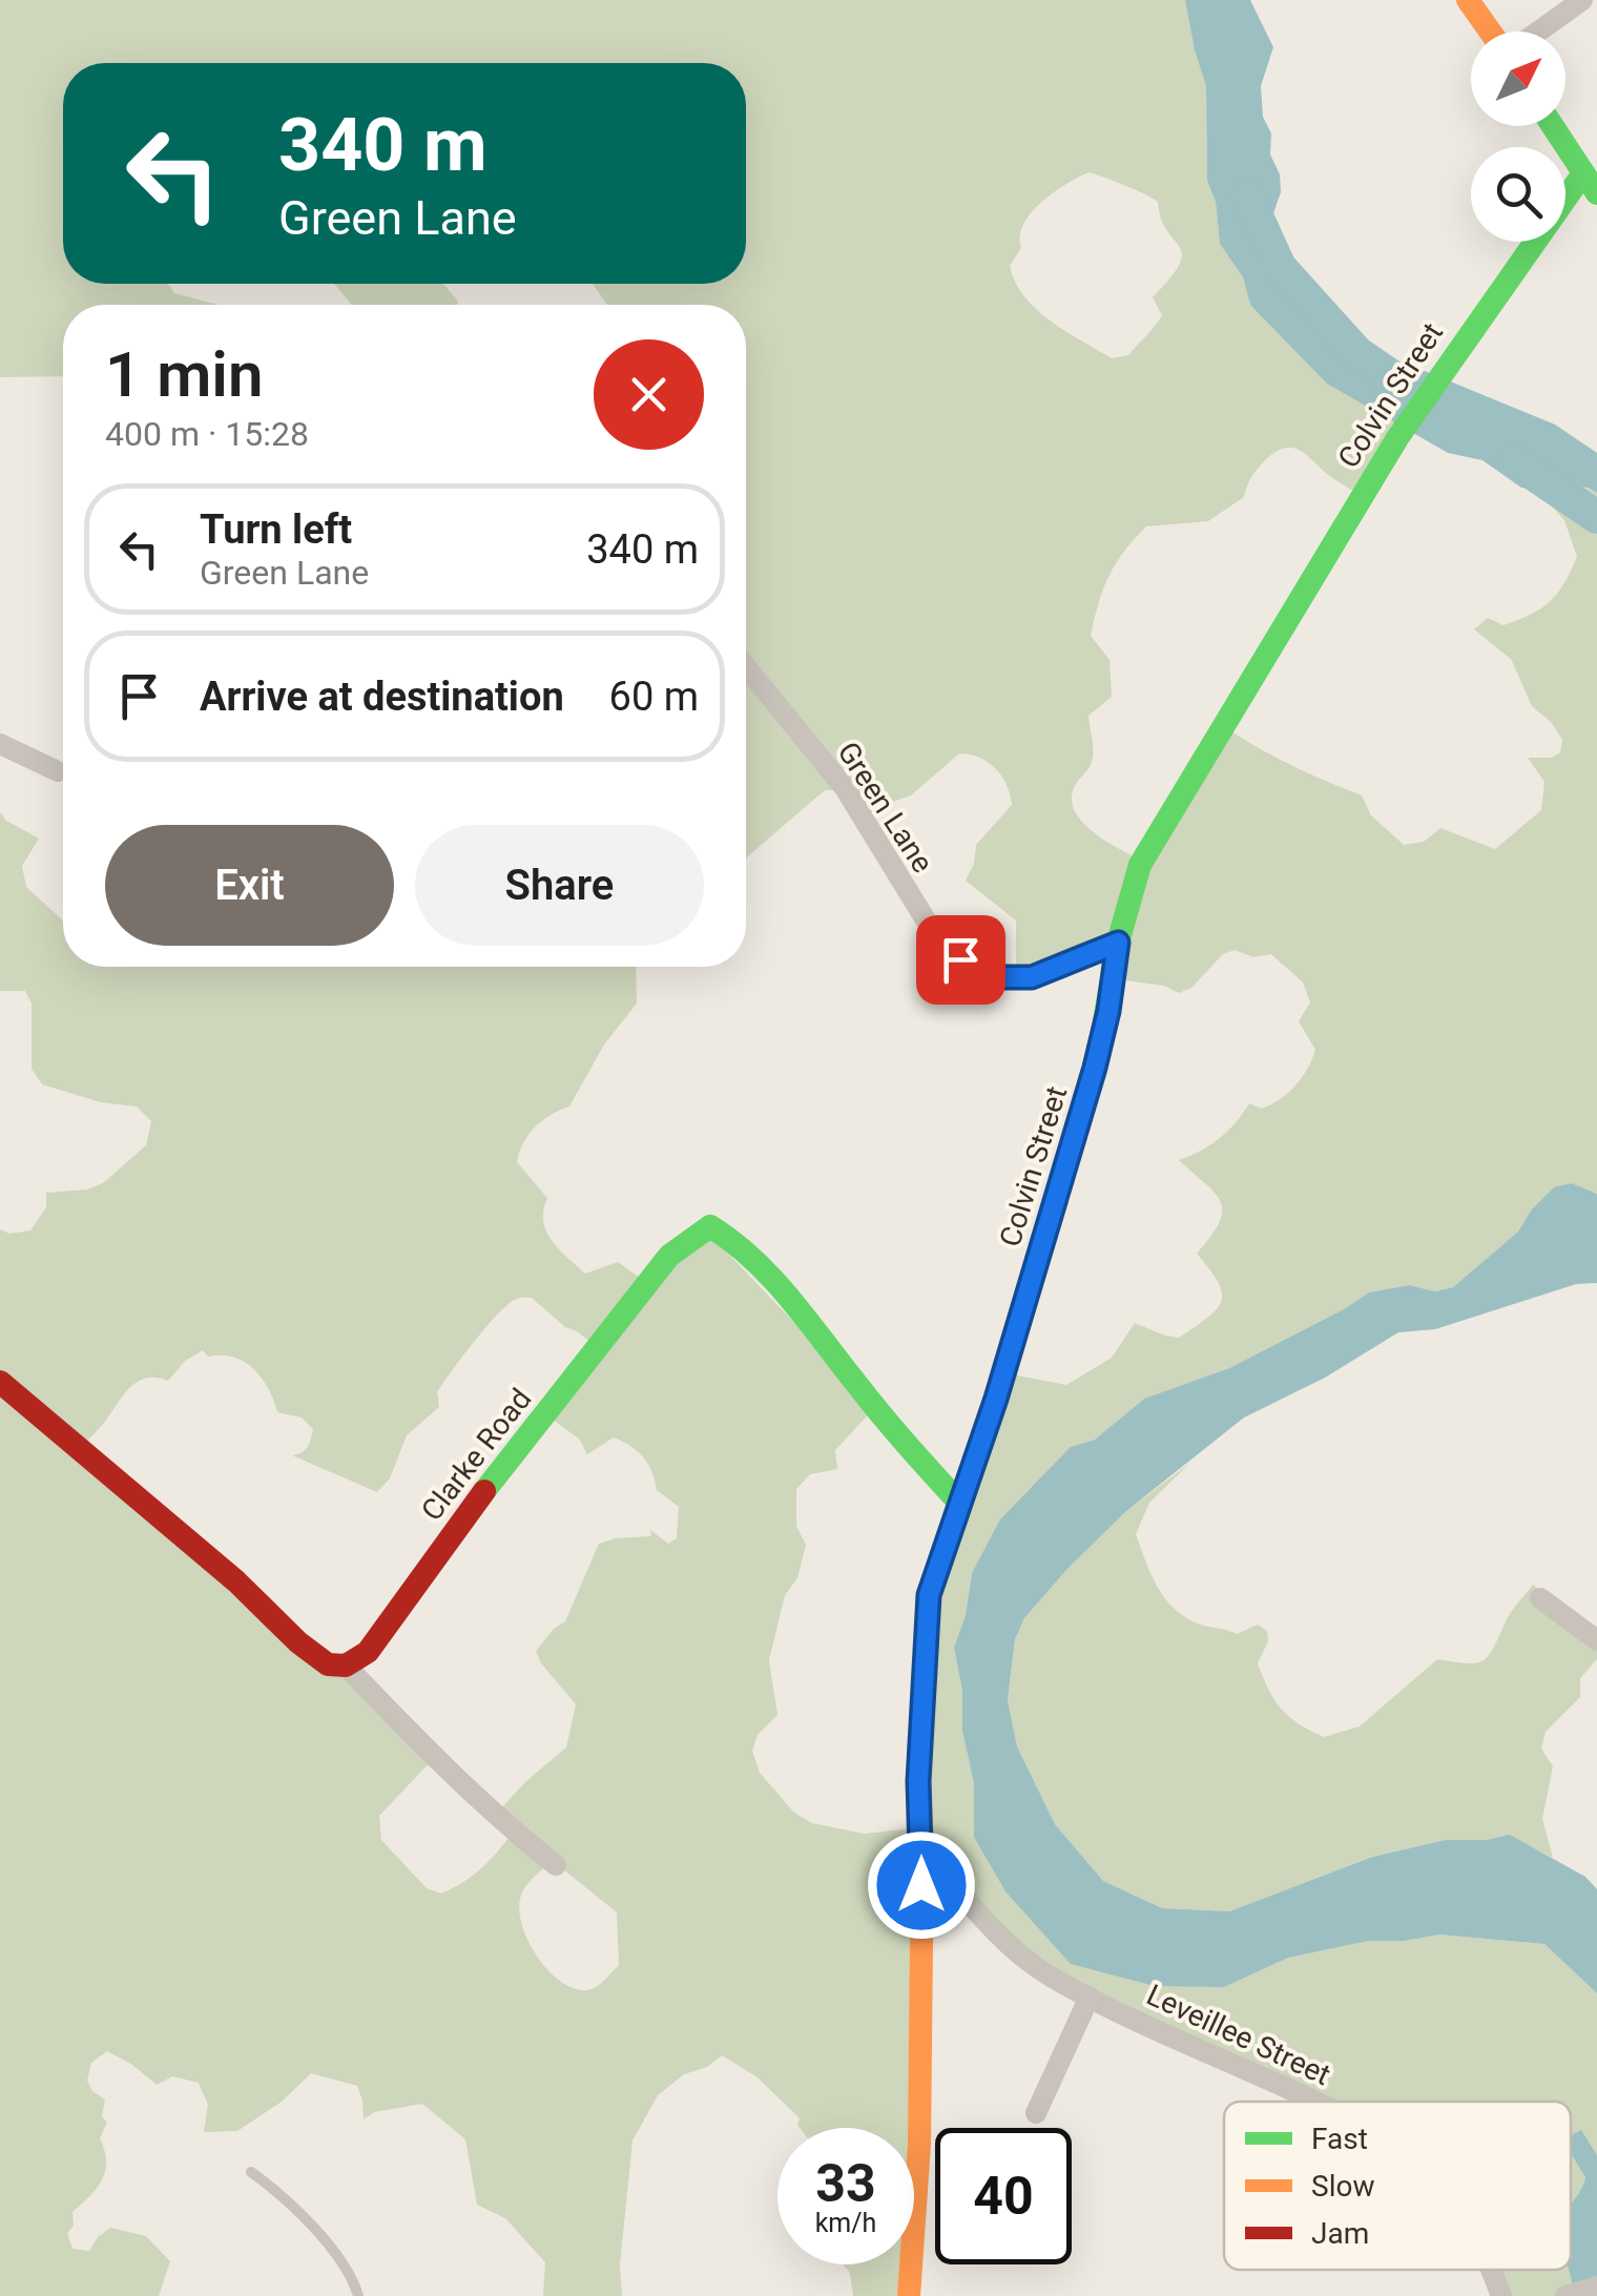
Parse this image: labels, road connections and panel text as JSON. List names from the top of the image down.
{
  "streets": {
    "street": [
      "Colvin Street",
      "Green Lane",
      "Clarke Road",
      "Leveillee Street"
    ]
  },
  "crossings": [
    ["Colvin Street", "Green Lane"],
    ["Colvin Street", "Clarke Road"],
    ["Colvin Street", "Leveillee Street"]
  ],
  "legend": ["Fast", "Slow", "Jam"],
  "north": "top right",
  "page": {
    "turn": ["340 m", "Green Lane"],
    "heading": ["1 min", "400 m · 15:28"],
    "list": [
      {
        "name": "Turn left",
        "note": "Green Lane",
        "value": "340 m"
      },
      {
        "name": "Arrive at destination",
        "value": "60 m"
      }
    ],
    "buttons": ["Exit", "Share"],
    "speed": "33 km/h",
    "limit": "40"
  }
}
